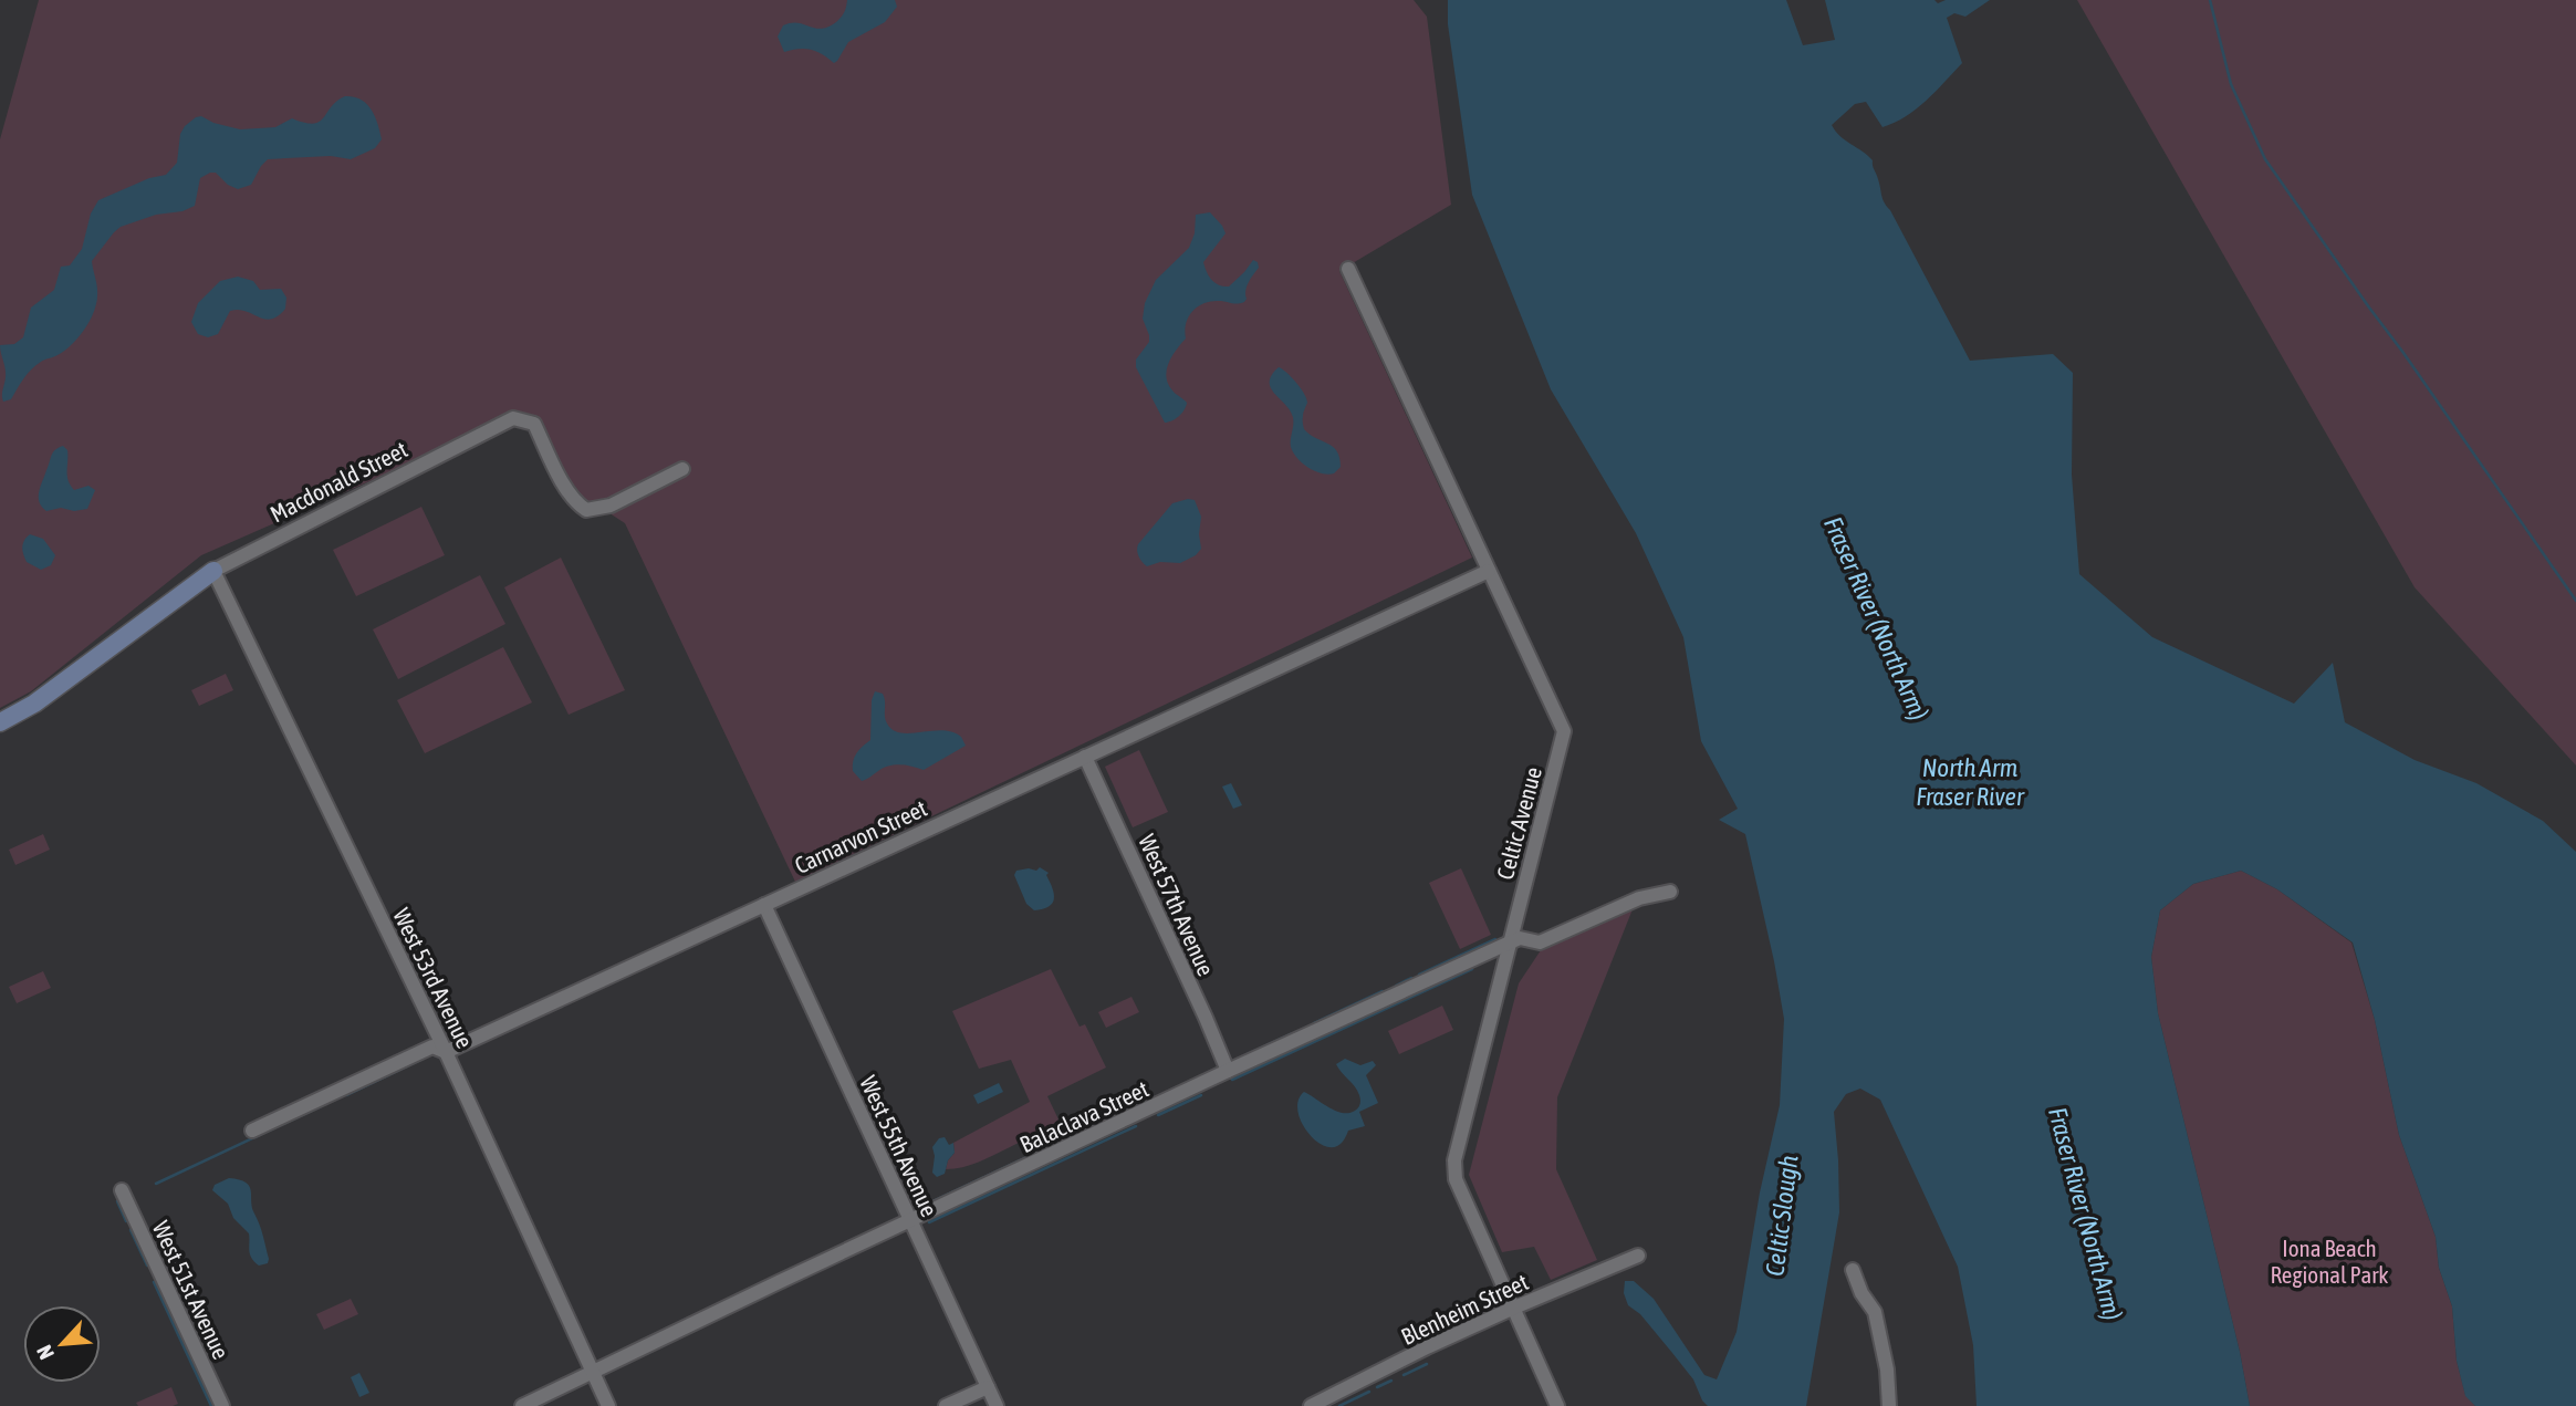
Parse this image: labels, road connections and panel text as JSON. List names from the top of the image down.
{
  "streets": {
    "street": [
      "Macdonald Street",
      "Celtic Avenue",
      "Carnarvon Street",
      "West 57th Avenue",
      "West 53rd Avenue",
      "Balaclava Street",
      "West 55th Avenue",
      "West 51st Avenue",
      "Blenheim Street"
    ]
  },
  "crossings": [
    ["Macdonald Street", "West 53rd Avenue"],
    ["Celtic Avenue", "Carnarvon Street"],
    ["Celtic Avenue", "Balaclava Street"],
    ["Celtic Avenue", "Blenheim Street"],
    ["Carnarvon Street", "West 57th Avenue"],
    ["Carnarvon Street", "West 53rd Avenue"],
    ["Carnarvon Street", "West 55th Avenue"],
    ["West 57th Avenue", "Balaclava Street"],
    ["West 53rd Avenue", "Balaclava Street"],
    ["Balaclava Street", "West 55th Avenue"]
  ],
  "water": ["Fraser River (North Arm)", "North Arm Fraser River", "Celtic Slough"],
  "parks": ["Iona Beach Regional Park"],
  "north": "bottom left"
}
